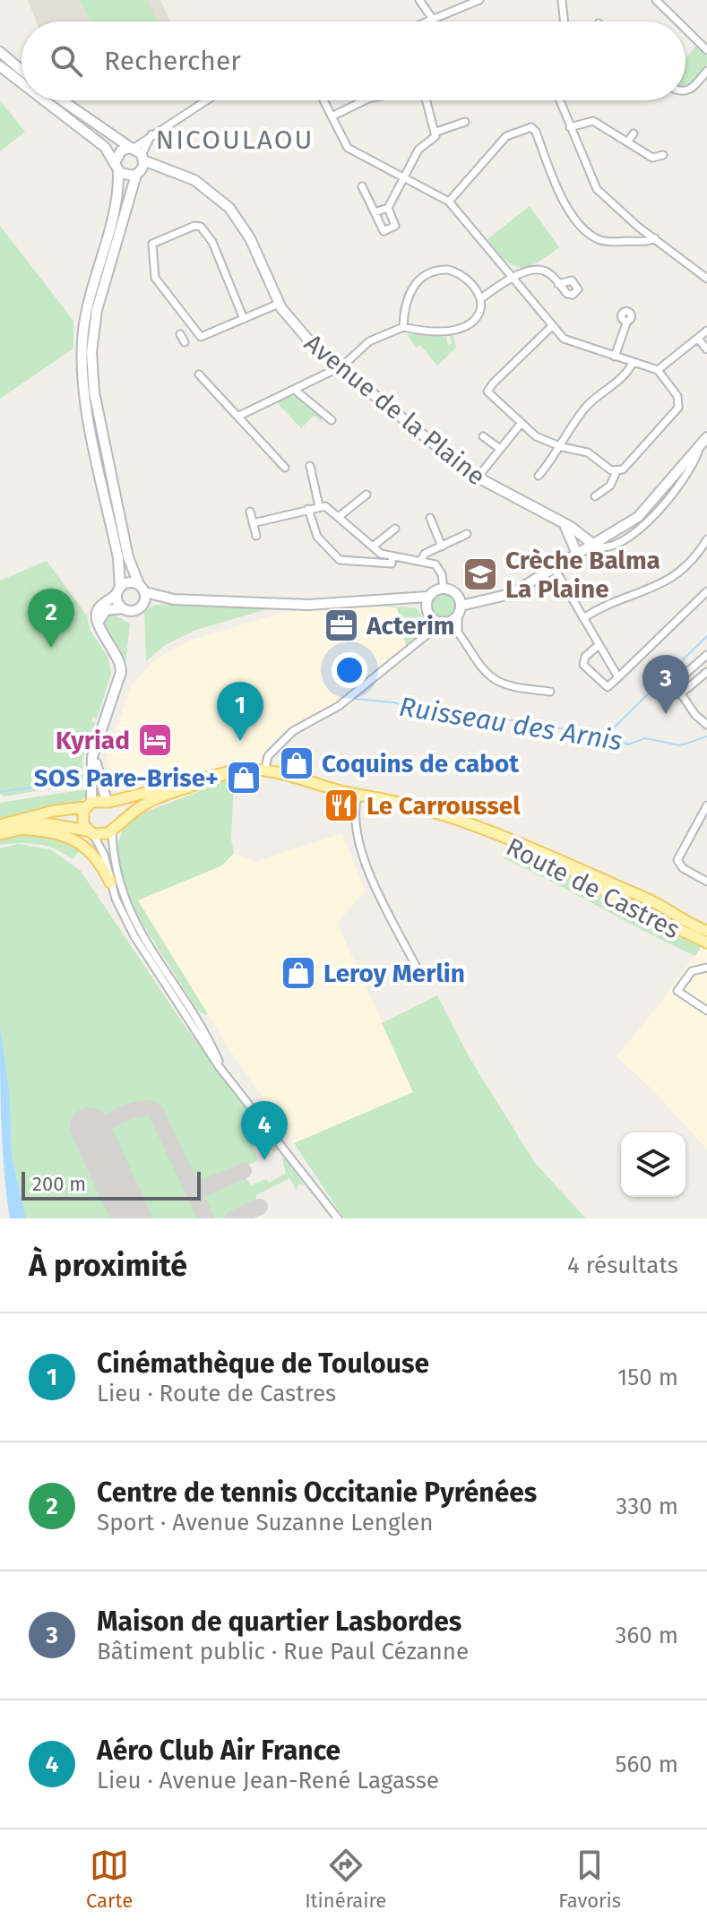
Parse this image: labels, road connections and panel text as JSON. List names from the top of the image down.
{
  "streets": {
    "main road": ["Route de Castres"],
    "street": ["Avenue de la Plaine"]
  },
  "districts": ["NICOULAOU"],
  "water": ["Ruisseau des Arnis"],
  "places": {
    "school or university": ["Crèche Balma La Plaine"],
    "office": ["Acterim"],
    "hotel": ["Kyriad"],
    "shop": ["Coquins de cabot", "SOS Pare-Brise+", "Leroy Merlin"],
    "restaurant": ["Le Carroussel"]
  },
  "scale_bar": "200 m",
  "page": {
    "search": "Rechercher",
    "pins": [
      "2",
      "3",
      "1",
      "4"
    ],
    "scale": "200 m",
    "heading": ["À proximité", "4 résultats"],
    "list": [
      {
        "mark": "1",
        "name": "Cinémathèque de Toulouse",
        "note": "Lieu · Route de Castres",
        "value": "150 m"
      },
      {
        "mark": "2",
        "name": "Centre de tennis Occitanie Pyrénées",
        "note": "Sport · Avenue Suzanne Lenglen",
        "value": "330 m"
      },
      {
        "mark": "3",
        "name": "Maison de quartier Lasbordes",
        "note": "Bâtiment public · Rue Paul Cézanne",
        "value": "360 m"
      },
      {
        "mark": "4",
        "name": "Aéro Club Air France",
        "note": "Lieu · Avenue Jean-René Lagasse",
        "value": "560 m"
      }
    ],
    "nav": ["Carte", "Itinéraire", "Favoris"]
  }
}
